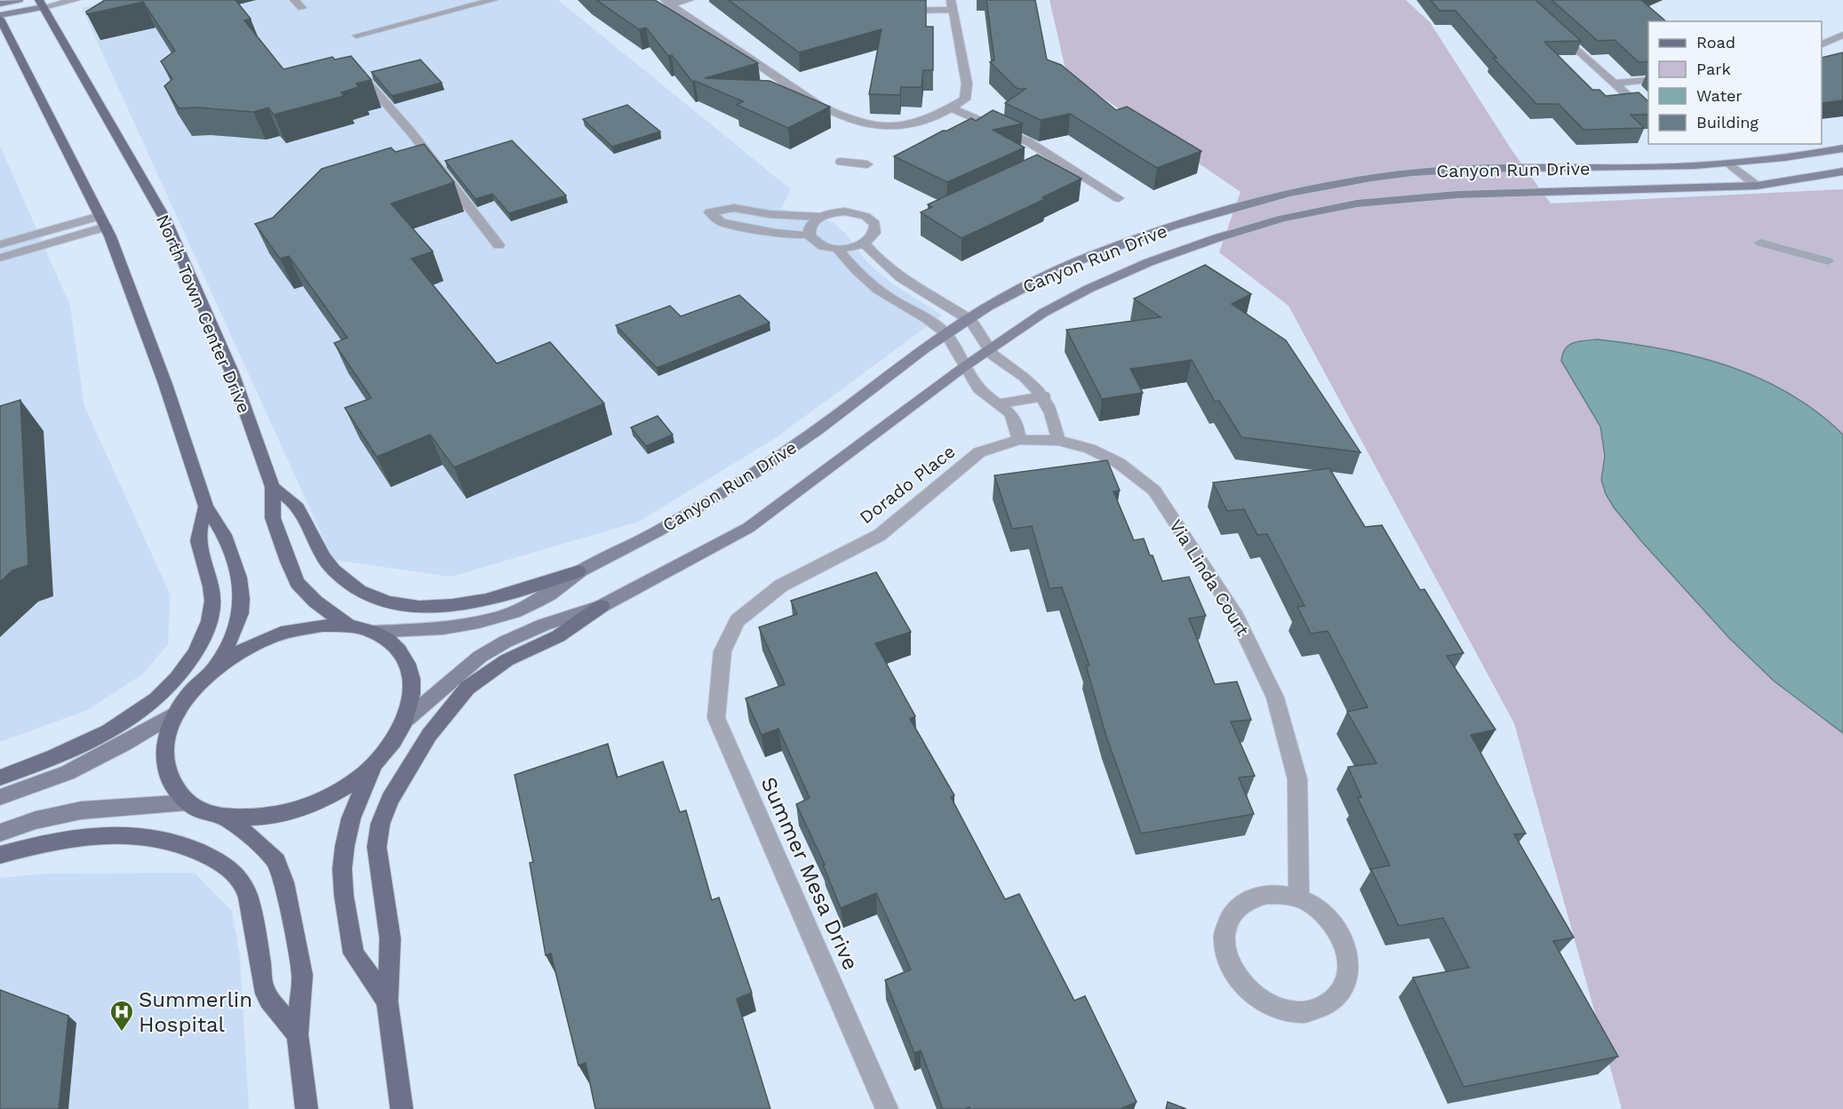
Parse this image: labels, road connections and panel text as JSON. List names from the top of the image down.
{
  "streets": {
    "main road": ["North Town Center Drive"],
    "street": [
      "Canyon Run Drive",
      "Dorado Place",
      "Via Linda Court",
      "Summer Mesa Drive"
    ]
  },
  "crossings": [
    ["Dorado Place", "Via Linda Court"],
    ["Dorado Place", "Summer Mesa Drive"]
  ],
  "places": {
    "hospital": ["Summerlin Hospital"]
  },
  "legend": [
    "Road",
    "Park",
    "Water",
    "Building"
  ]
}
